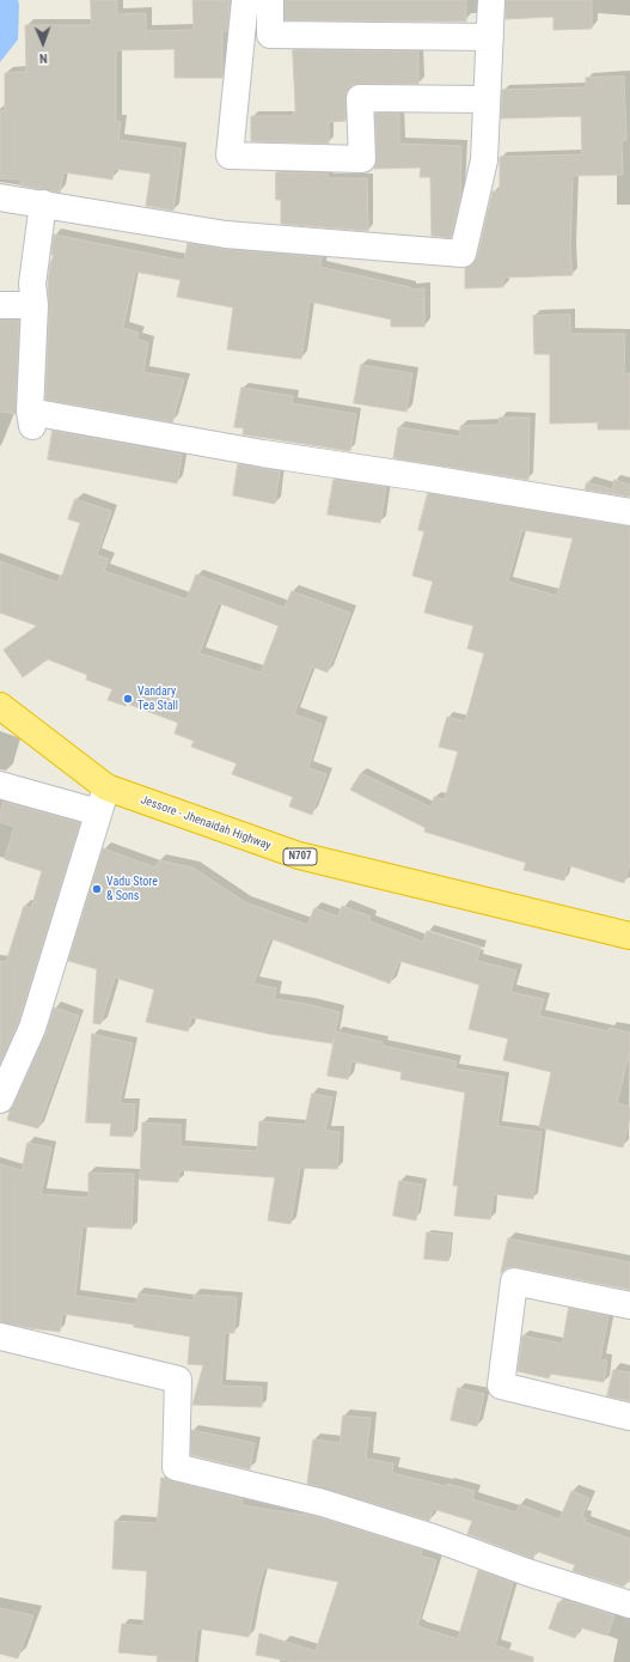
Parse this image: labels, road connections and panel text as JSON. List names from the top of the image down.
{
  "streets": {
    "highway": ["Jessore - Jhenaidah Highway", "N707"]
  },
  "places": ["Vandary Tea Stall", "Vadu Store & Sons"],
  "north": "bottom"
}
